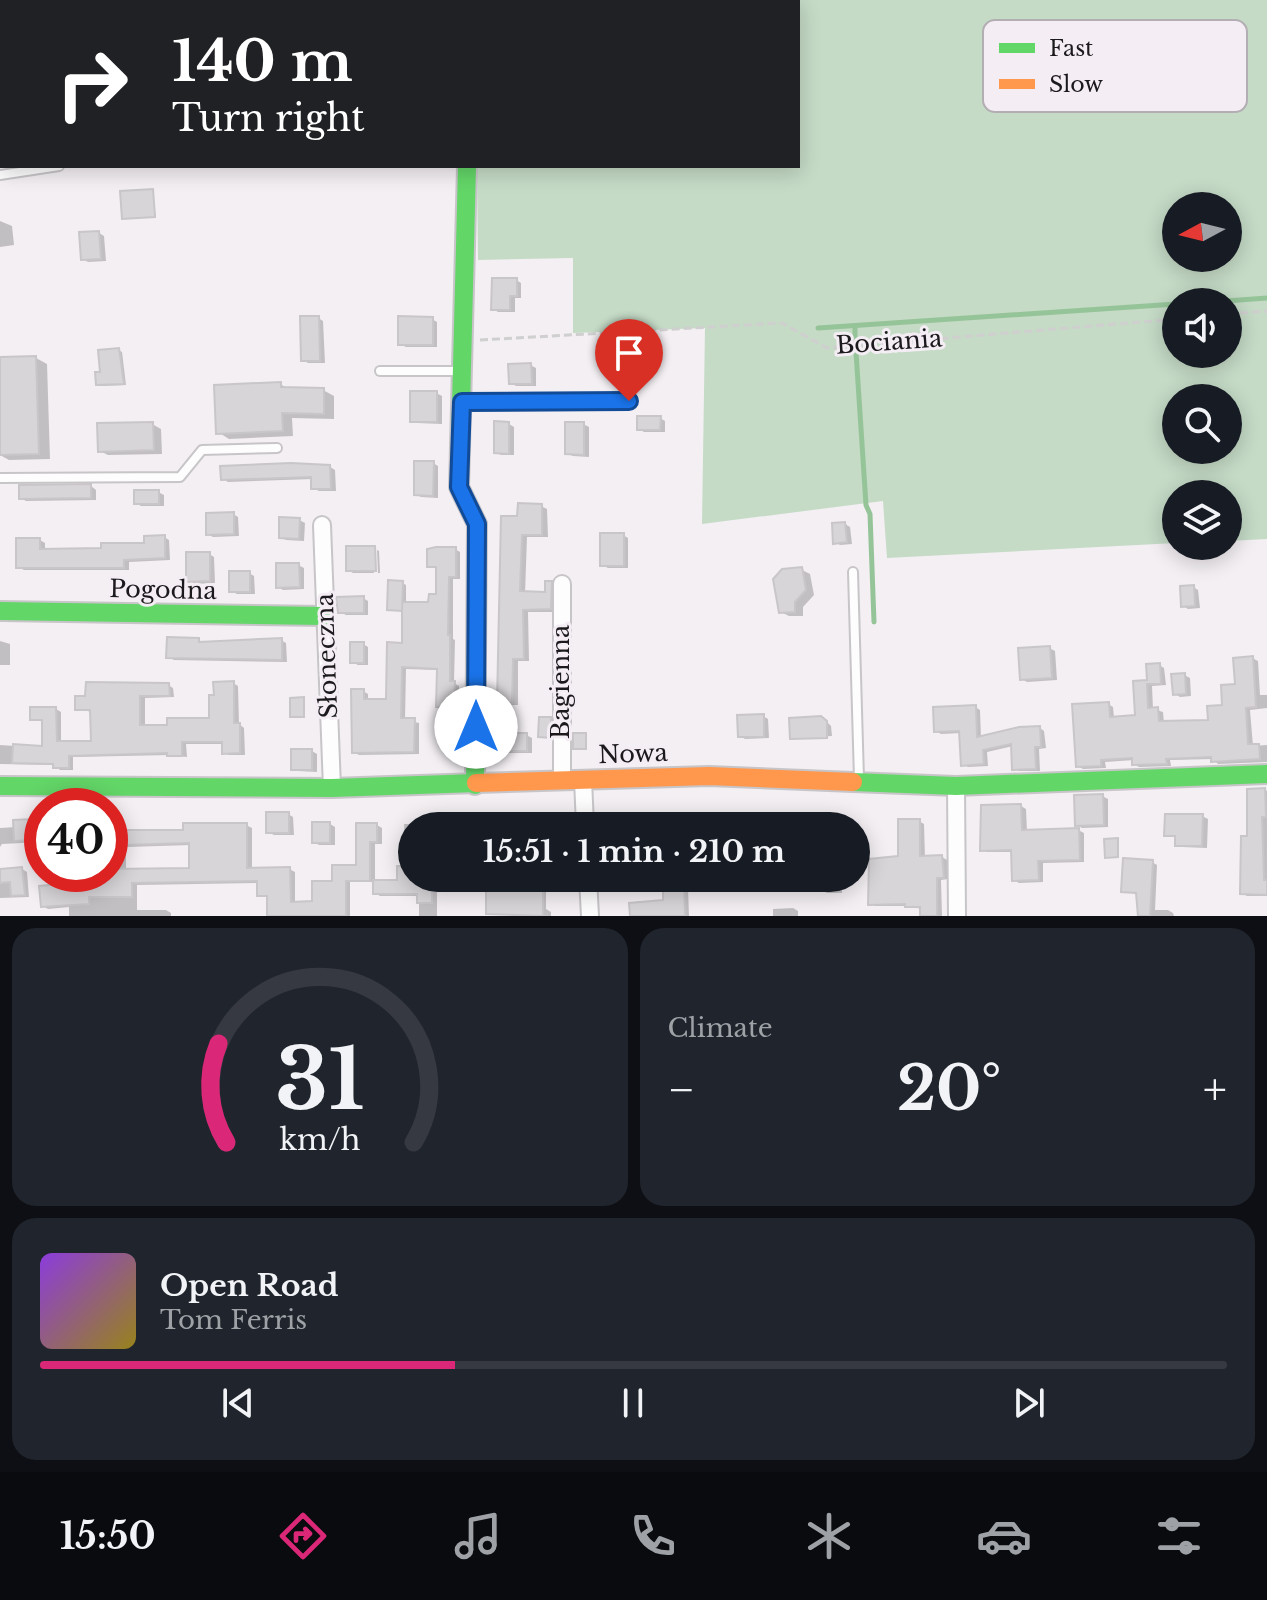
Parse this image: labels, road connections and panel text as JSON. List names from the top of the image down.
{
  "streets": {
    "street": [
      "Pogodna",
      "Słoneczna",
      "Bagienna",
      "Nowa"
    ],
    "path": ["Bociania"]
  },
  "crossings": [
    ["Pogodna", "Słoneczna"],
    ["Słoneczna", "Nowa"],
    ["Bagienna", "Nowa"]
  ],
  "legend": ["Fast", "Slow"],
  "north": "left",
  "page": {
    "turn": ["140 m", "Turn right"],
    "limit": "40",
    "trip": "15:51 · 1 min · 210 m",
    "tile": "Climate",
    "heat": ["−", "20°", "+"],
    "song": ["Open Road", "Tom Ferris"],
    "tabs": "15:50",
    "gauge": ["31", "km/h"]
  }
}
